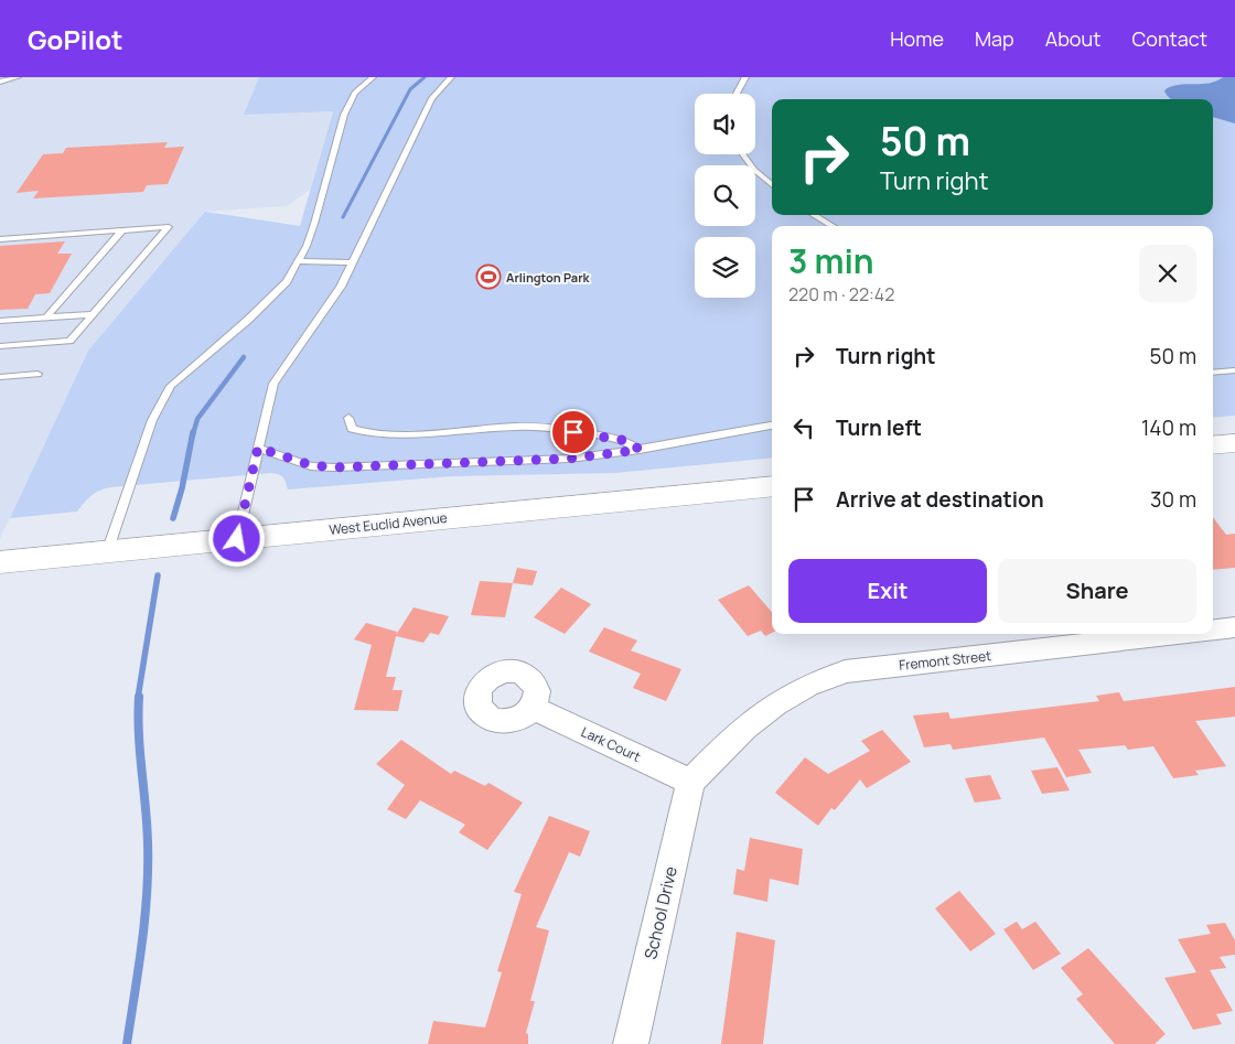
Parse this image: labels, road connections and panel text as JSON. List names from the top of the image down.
{
  "streets": {
    "main road": ["West Euclid Avenue"],
    "street": ["Fremont Street", "Lark Court", "School Drive"]
  },
  "crossings": [
    ["Fremont Street", "Lark Court"],
    ["Fremont Street", "School Drive"],
    ["Lark Court", "School Drive"]
  ],
  "places": {
    "sports": ["Arlington Park"]
  },
  "page": {
    "header": "GoPilot",
    "nav": [
      "Home",
      "Map",
      "About",
      "Contact"
    ],
    "turn": ["50 m", "Turn right"],
    "heading": ["3 min", "220 m · 22:42"],
    "list": [
      {
        "name": "Turn right",
        "value": "50 m"
      },
      {
        "name": "Turn left",
        "value": "140 m"
      },
      {
        "name": "Arrive at destination",
        "value": "30 m"
      }
    ],
    "buttons": ["Exit", "Share"]
  }
}
